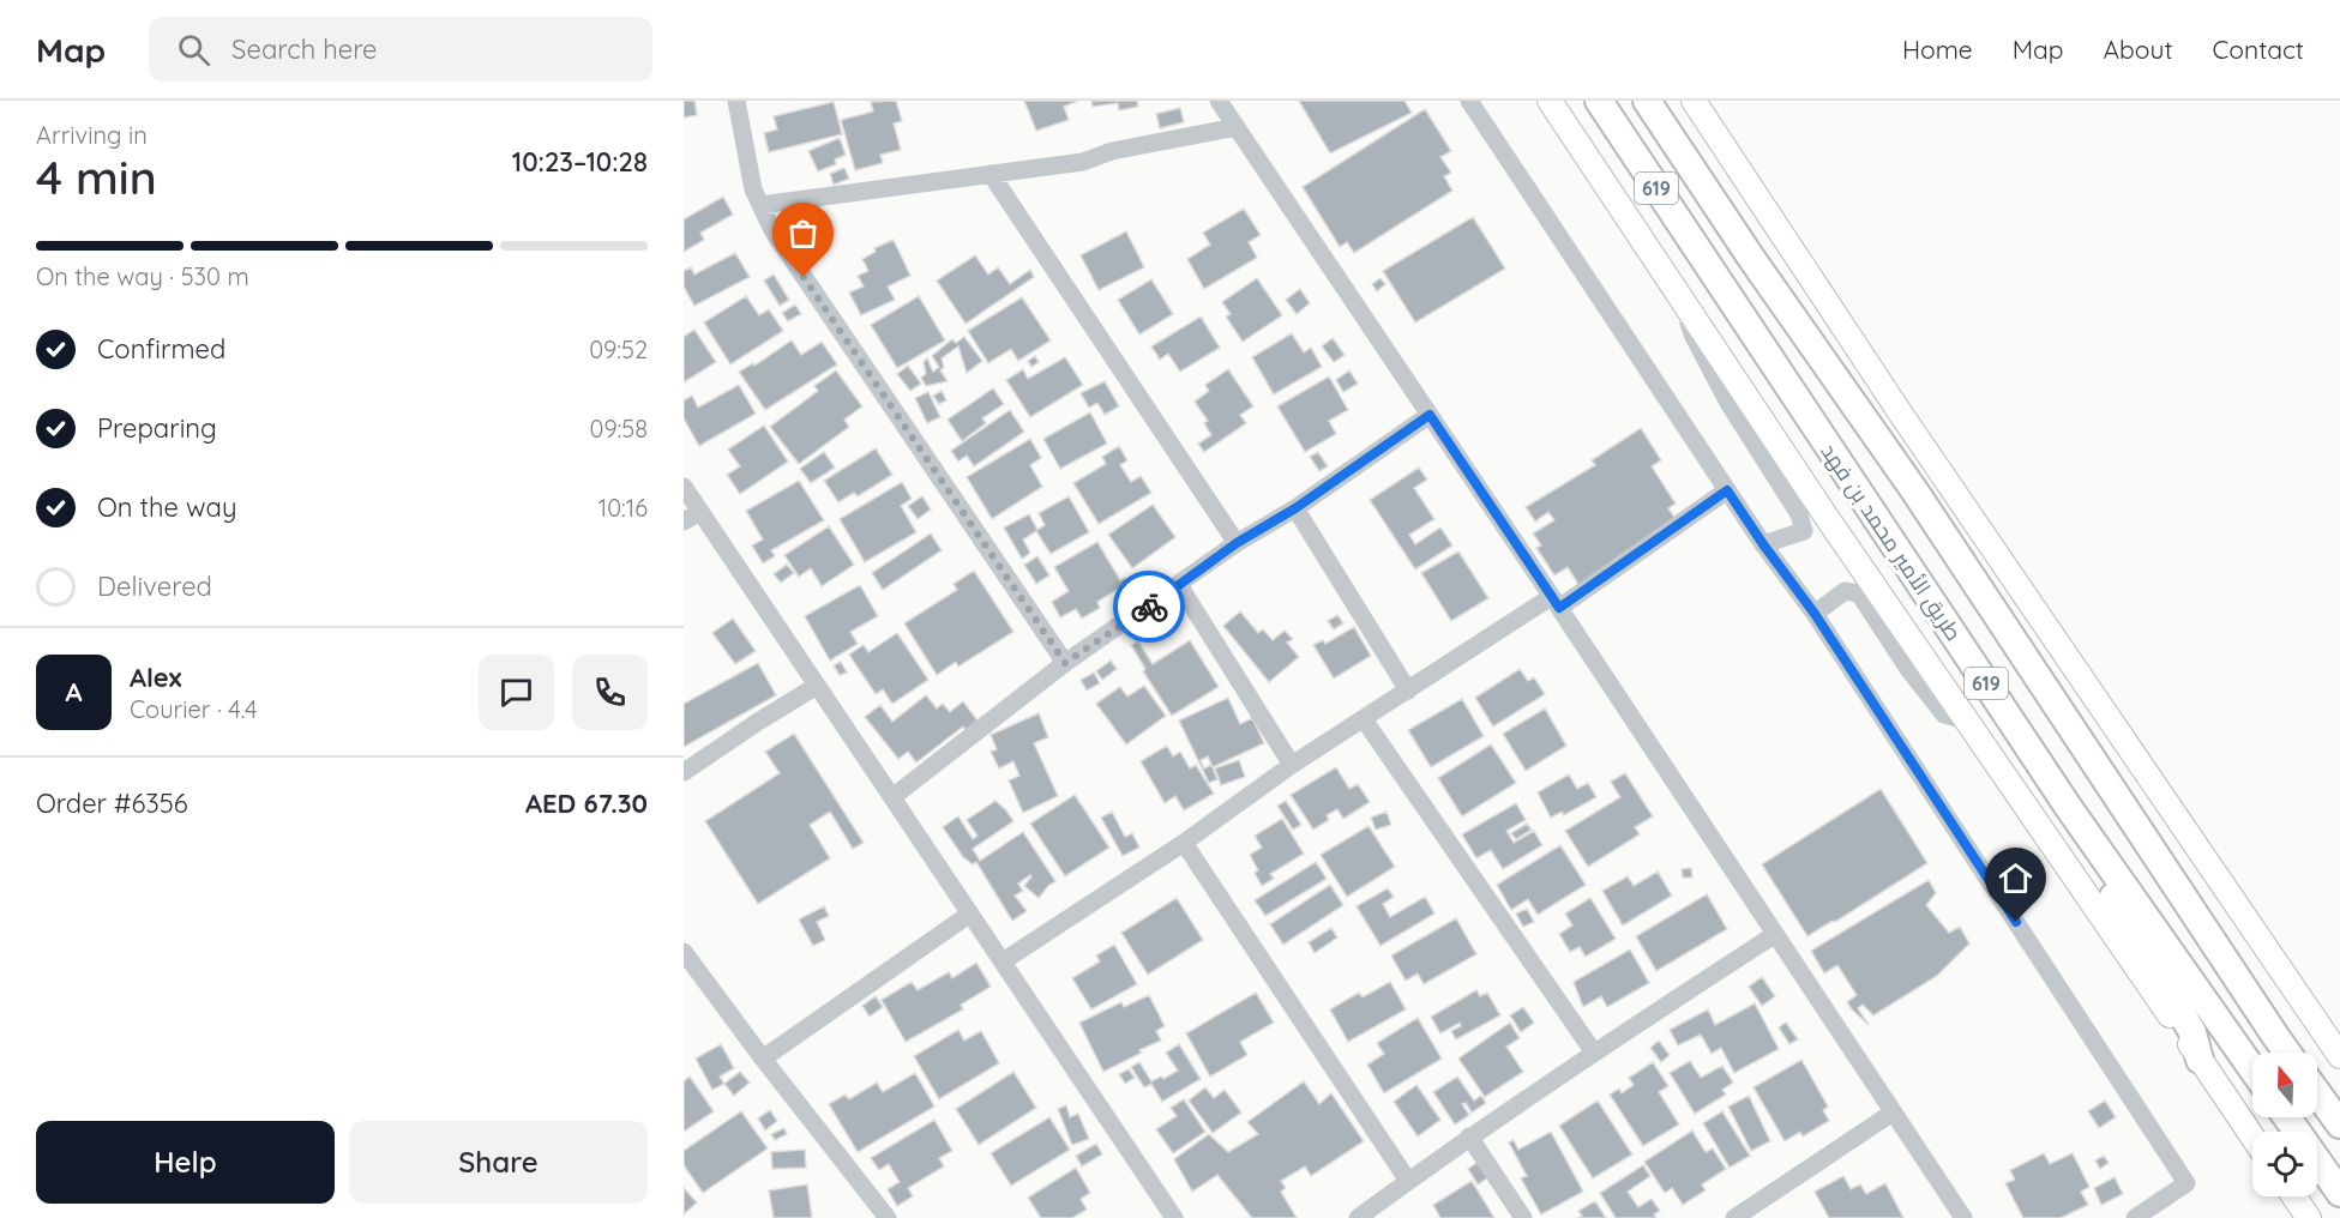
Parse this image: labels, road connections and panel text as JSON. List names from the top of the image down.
{
  "streets": {
    "highway": ["619", "طريق الأمير محمد بن فهد"]
  },
  "north": "top",
  "page": {
    "header": "Map",
    "search": "Search here",
    "nav": [
      "Home",
      "Map",
      "About",
      "Contact"
    ],
    "heading": ["4 min", "Arriving in", "10:23–10:28"],
    "panel": [
      "Alex",
      "Courier · 4.4",
      "Order #6356",
      "AED 67.30"
    ],
    "bar": "On the way · 530 m",
    "list": [
      ["Confirmed", "09:52"],
      ["Preparing", "09:58"],
      ["On the way", "10:16"],
      "Delivered"
    ],
    "round": "A",
    "buttons": ["Help", "Share"]
  }
}
